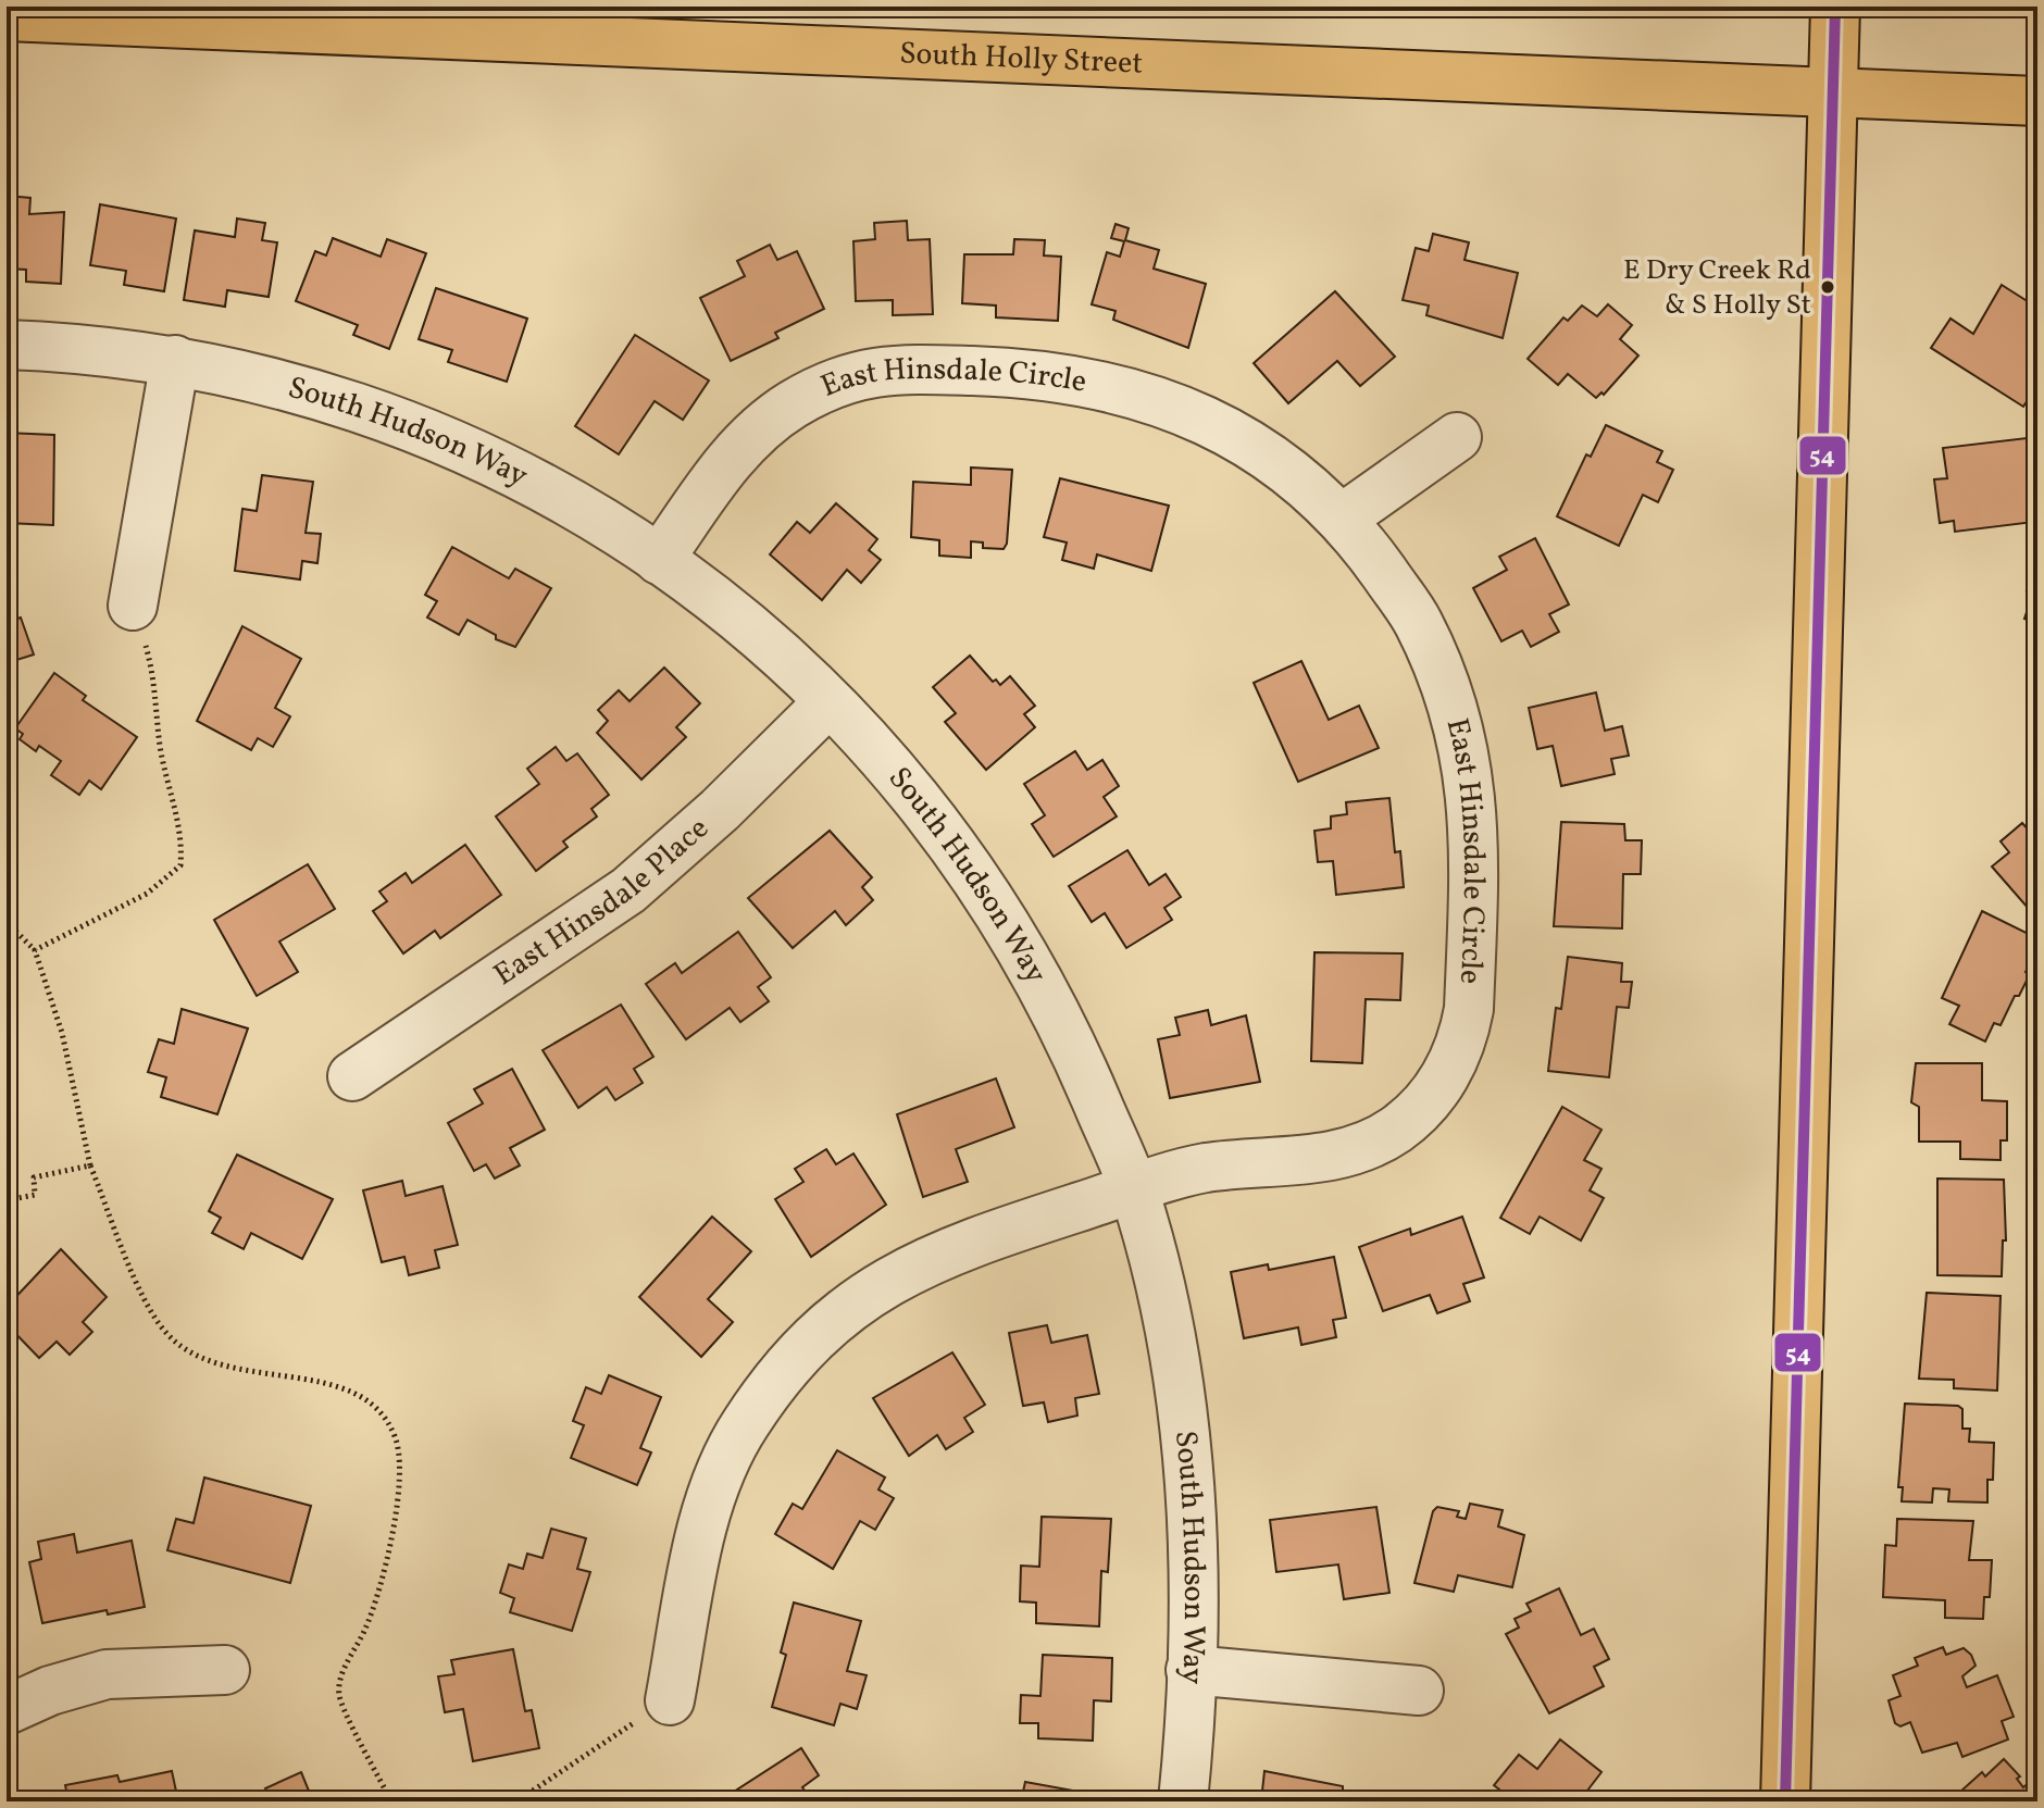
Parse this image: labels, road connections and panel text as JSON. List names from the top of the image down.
{
  "streets": {
    "main road": ["South Holly Street"],
    "street": ["East Hinsdale Circle", "South Hudson Way", "East Hinsdale Place"]
  },
  "crossings": [
    ["East Hinsdale Circle", "South Hudson Way"],
    ["South Hudson Way", "East Hinsdale Place"]
  ],
  "places": ["E Dry Creek Rd & S Holly St"],
  "lines": ["transit line 54"]
}
